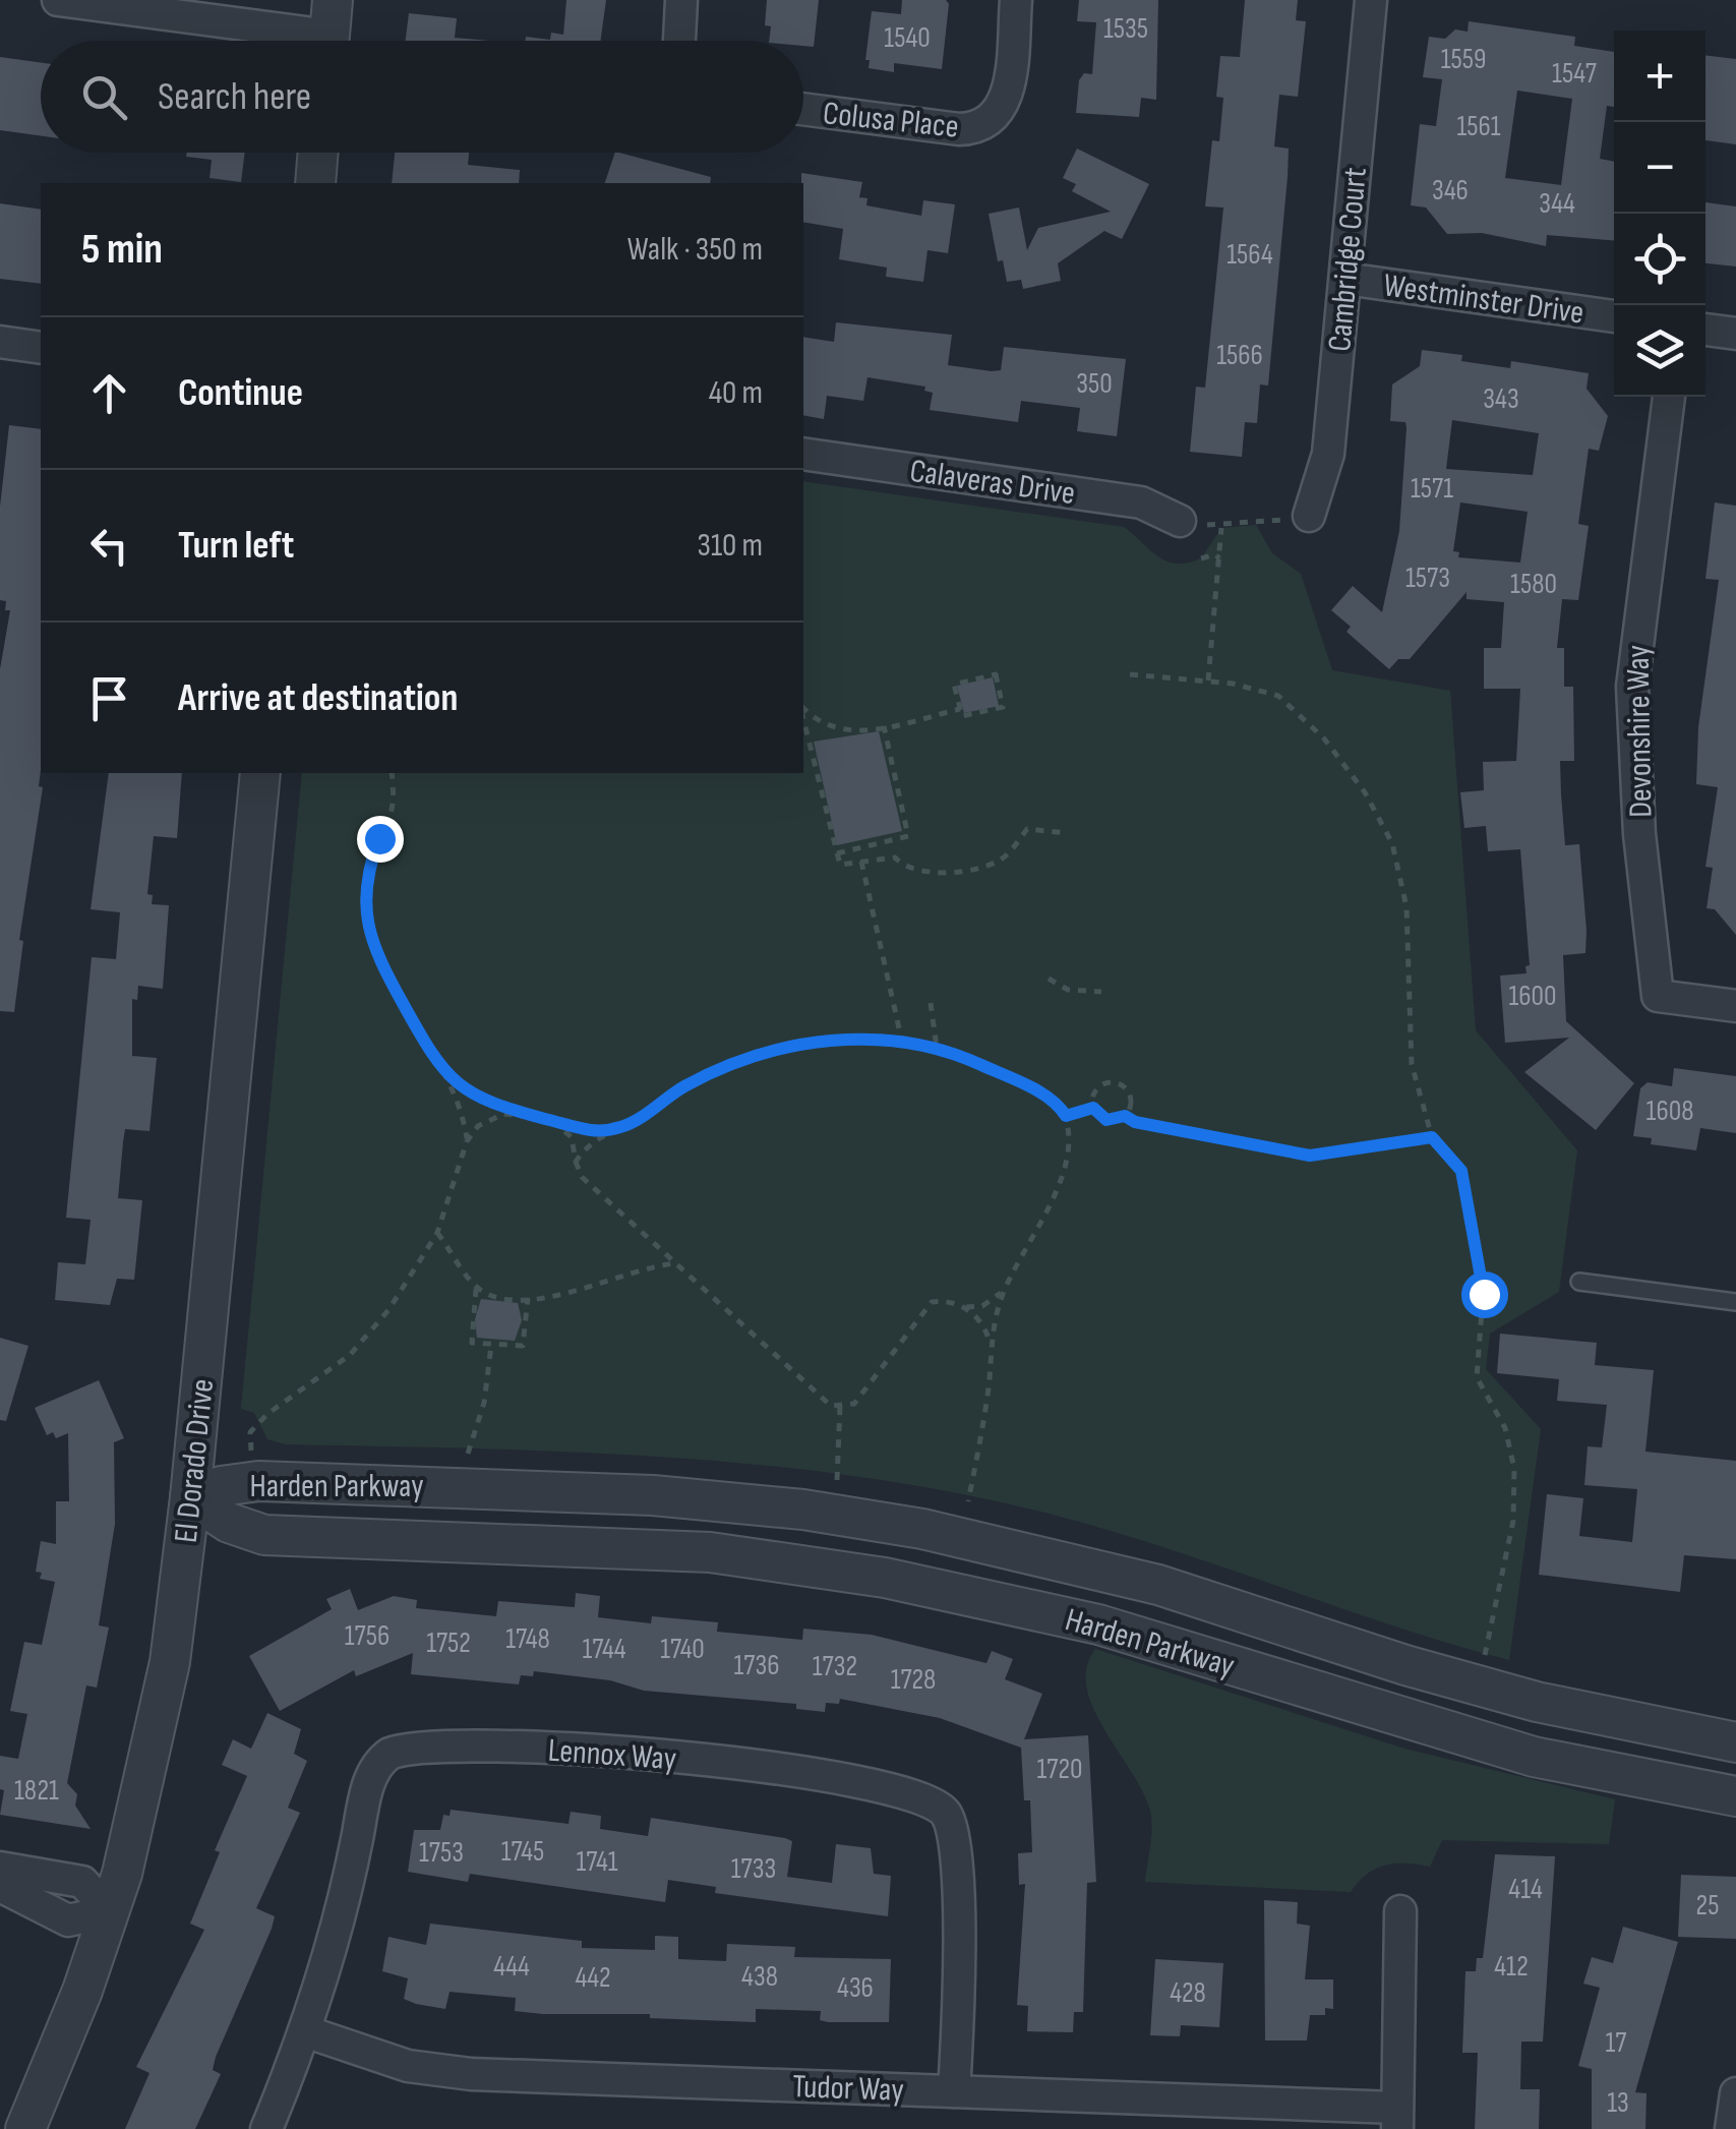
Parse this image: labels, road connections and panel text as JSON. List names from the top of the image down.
{
  "streets": {
    "street": [
      "Colusa Place",
      "Cambridge Court",
      "Westminster Drive",
      "Calaveras Drive",
      "Devonshire Way",
      "El Dorado Drive",
      "Harden Parkway",
      "Lennox Way",
      "Tudor Way"
    ]
  },
  "crossings": [
    ["Cambridge Court", "Westminster Drive"],
    ["El Dorado Drive", "Harden Parkway"],
    ["Lennox Way", "Tudor Way"]
  ],
  "house_numbers": [
    "1535",
    "1540",
    "1559",
    "1547",
    "1561",
    "346",
    "344",
    "1564",
    "1566",
    "350",
    "343",
    "1571",
    "1573",
    "1580",
    "1600",
    "1608",
    "1756",
    "1748",
    "1752",
    "1744",
    "1740",
    "1736",
    "1732",
    "1728",
    "1720",
    "1821",
    "1745",
    "1753",
    "1741",
    "1733",
    "414",
    "25",
    "444",
    "412",
    "438",
    "442",
    "436",
    "428",
    "17",
    "13"
  ],
  "page": {
    "map_buttons": ["+", "−"],
    "search": "Search here",
    "heading": ["5 min", "Walk · 350 m"],
    "list": [
      ["Continue", "40 m"],
      ["Turn left", "310 m"],
      "Arrive at destination"
    ]
  }
}
